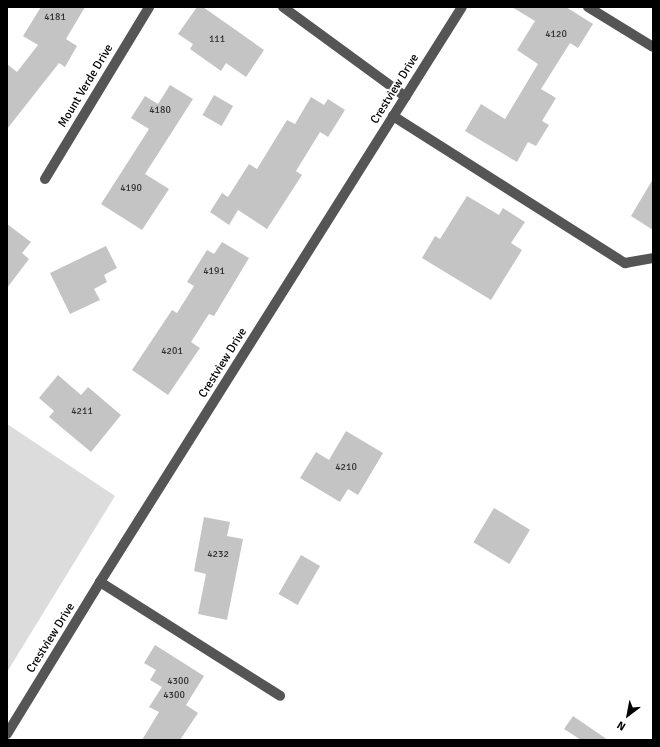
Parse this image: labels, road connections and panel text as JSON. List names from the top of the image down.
{
  "streets": {
    "street": ["Mount Verde Drive", "Crestview Drive"]
  },
  "house_numbers": [
    "4181",
    "4120",
    "111",
    "4180",
    "4190",
    "4191",
    "4201",
    "4211",
    "4210",
    "4232",
    "4300",
    "4300"
  ],
  "north": "bottom left"
}
